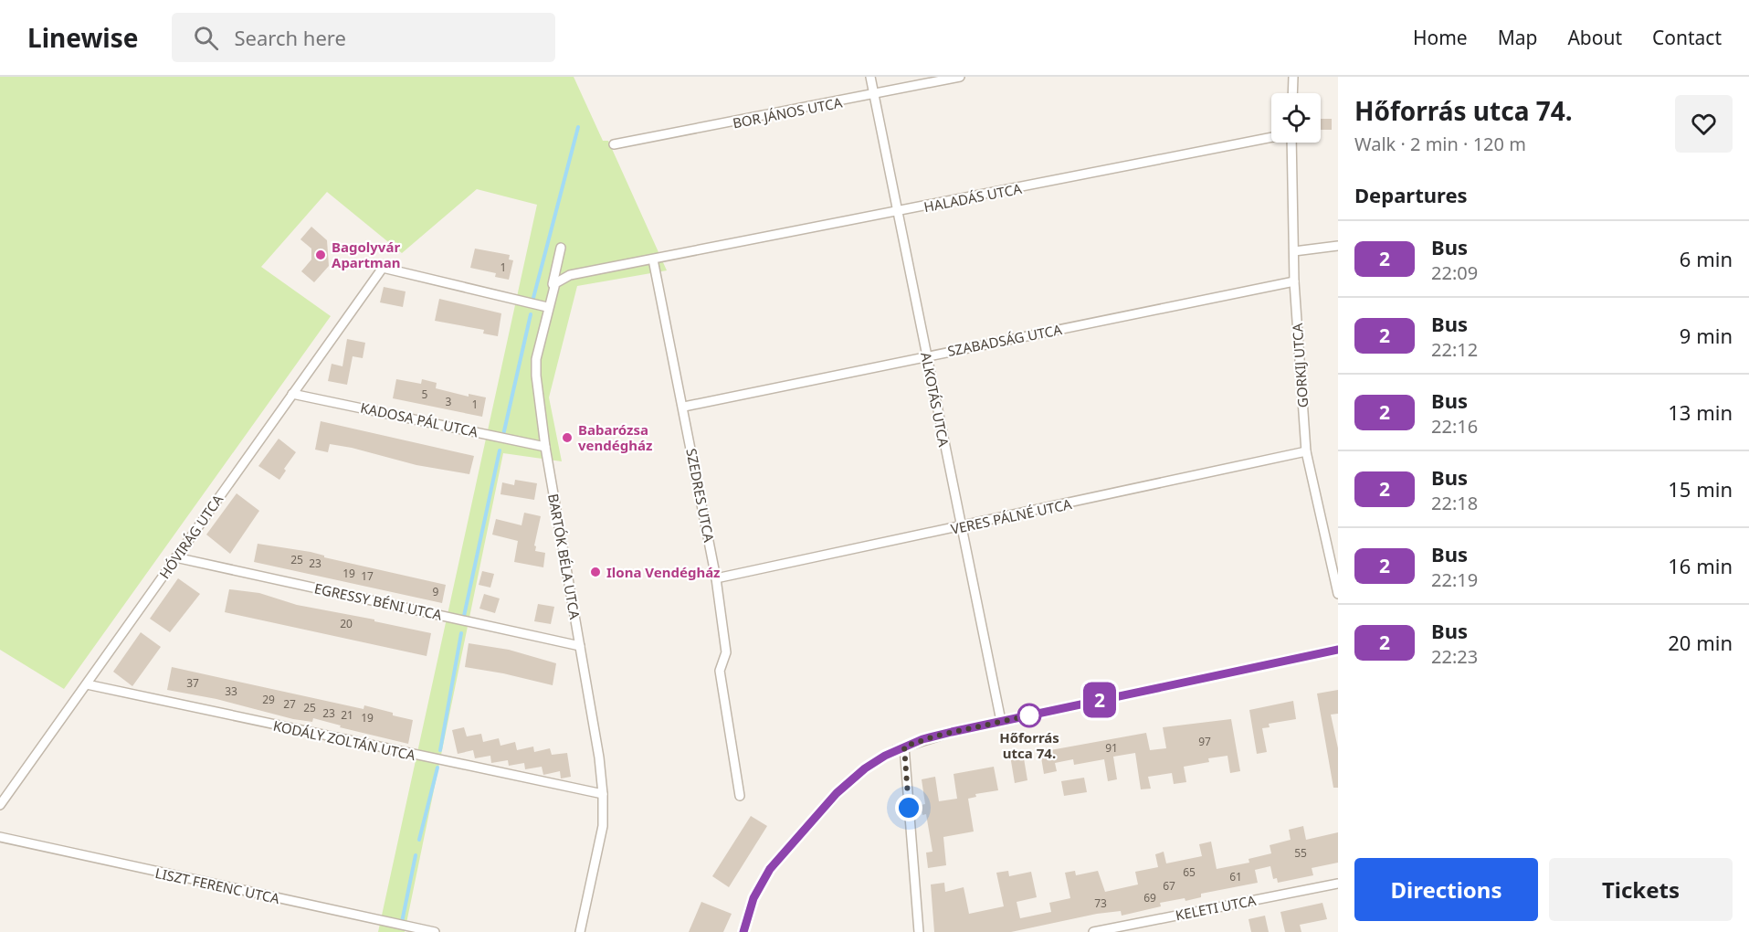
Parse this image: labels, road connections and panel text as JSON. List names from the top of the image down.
{
  "streets": {
    "street": [
      "BOR JÁNOS UTCA",
      "HALADÁS UTCA",
      "SZABADSÁG UTCA",
      "GORKIJ UTCA",
      "ALKOTÁS UTCA",
      "KADOSA PÁL UTCA",
      "SZEDRES UTCA",
      "VERES PÁLNÉ UTCA",
      "HÓVIRÁG UTCA",
      "BARTÓK BÉLA UTCA",
      "EGRESSY BÉNI UTCA",
      "KODÁLY ZOLTÁN UTCA",
      "LISZT FERENC UTCA",
      "KELETI UTCA"
    ]
  },
  "crossings": [
    ["BOR JÁNOS UTCA", "ALKOTÁS UTCA"],
    ["HALADÁS UTCA", "ALKOTÁS UTCA"],
    ["HALADÁS UTCA", "SZEDRES UTCA"],
    ["SZABADSÁG UTCA", "GORKIJ UTCA"],
    ["SZABADSÁG UTCA", "ALKOTÁS UTCA"],
    ["SZABADSÁG UTCA", "SZEDRES UTCA"],
    ["GORKIJ UTCA", "VERES PÁLNÉ UTCA"],
    ["ALKOTÁS UTCA", "VERES PÁLNÉ UTCA"],
    ["KADOSA PÁL UTCA", "HÓVIRÁG UTCA"],
    ["KADOSA PÁL UTCA", "BARTÓK BÉLA UTCA"],
    ["SZEDRES UTCA", "VERES PÁLNÉ UTCA"],
    ["HÓVIRÁG UTCA", "BARTÓK BÉLA UTCA"],
    ["HÓVIRÁG UTCA", "EGRESSY BÉNI UTCA"],
    ["HÓVIRÁG UTCA", "KODÁLY ZOLTÁN UTCA"],
    ["BARTÓK BÉLA UTCA", "EGRESSY BÉNI UTCA"],
    ["BARTÓK BÉLA UTCA", "KODÁLY ZOLTÁN UTCA"]
  ],
  "places": [
    "Bagolyvár Apartman",
    "Babarózsa vendégház",
    "Ilona Vendégház",
    "Hőforrás utca 74."
  ],
  "lines": ["bus line 2"],
  "house_numbers": [
    "1",
    "5",
    "3",
    "1",
    "25",
    "23",
    "19",
    "17",
    "9",
    "20",
    "37",
    "33",
    "29",
    "27",
    "25",
    "23",
    "21",
    "19",
    "97",
    "91",
    "55",
    "65",
    "61",
    "67",
    "69",
    "73"
  ],
  "page": {
    "header": "Linewise",
    "search": "Search here",
    "nav": [
      "Home",
      "Map",
      "About",
      "Contact"
    ],
    "on_map": "2",
    "heading": [
      ["Hőforrás utca 74.", "Walk · 2 min · 120 m"],
      "Departures"
    ],
    "list": [
      {
        "mark": "2",
        "name": "Bus",
        "note": "22:09",
        "value": "6 min"
      },
      {
        "mark": "2",
        "name": "Bus",
        "note": "22:12",
        "value": "9 min"
      },
      {
        "mark": "2",
        "name": "Bus",
        "note": "22:16",
        "value": "13 min"
      },
      {
        "mark": "2",
        "name": "Bus",
        "note": "22:18",
        "value": "15 min"
      },
      {
        "mark": "2",
        "name": "Bus",
        "note": "22:19",
        "value": "16 min"
      },
      {
        "mark": "2",
        "name": "Bus",
        "note": "22:23",
        "value": "20 min"
      }
    ],
    "buttons": ["Directions", "Tickets"]
  }
}
